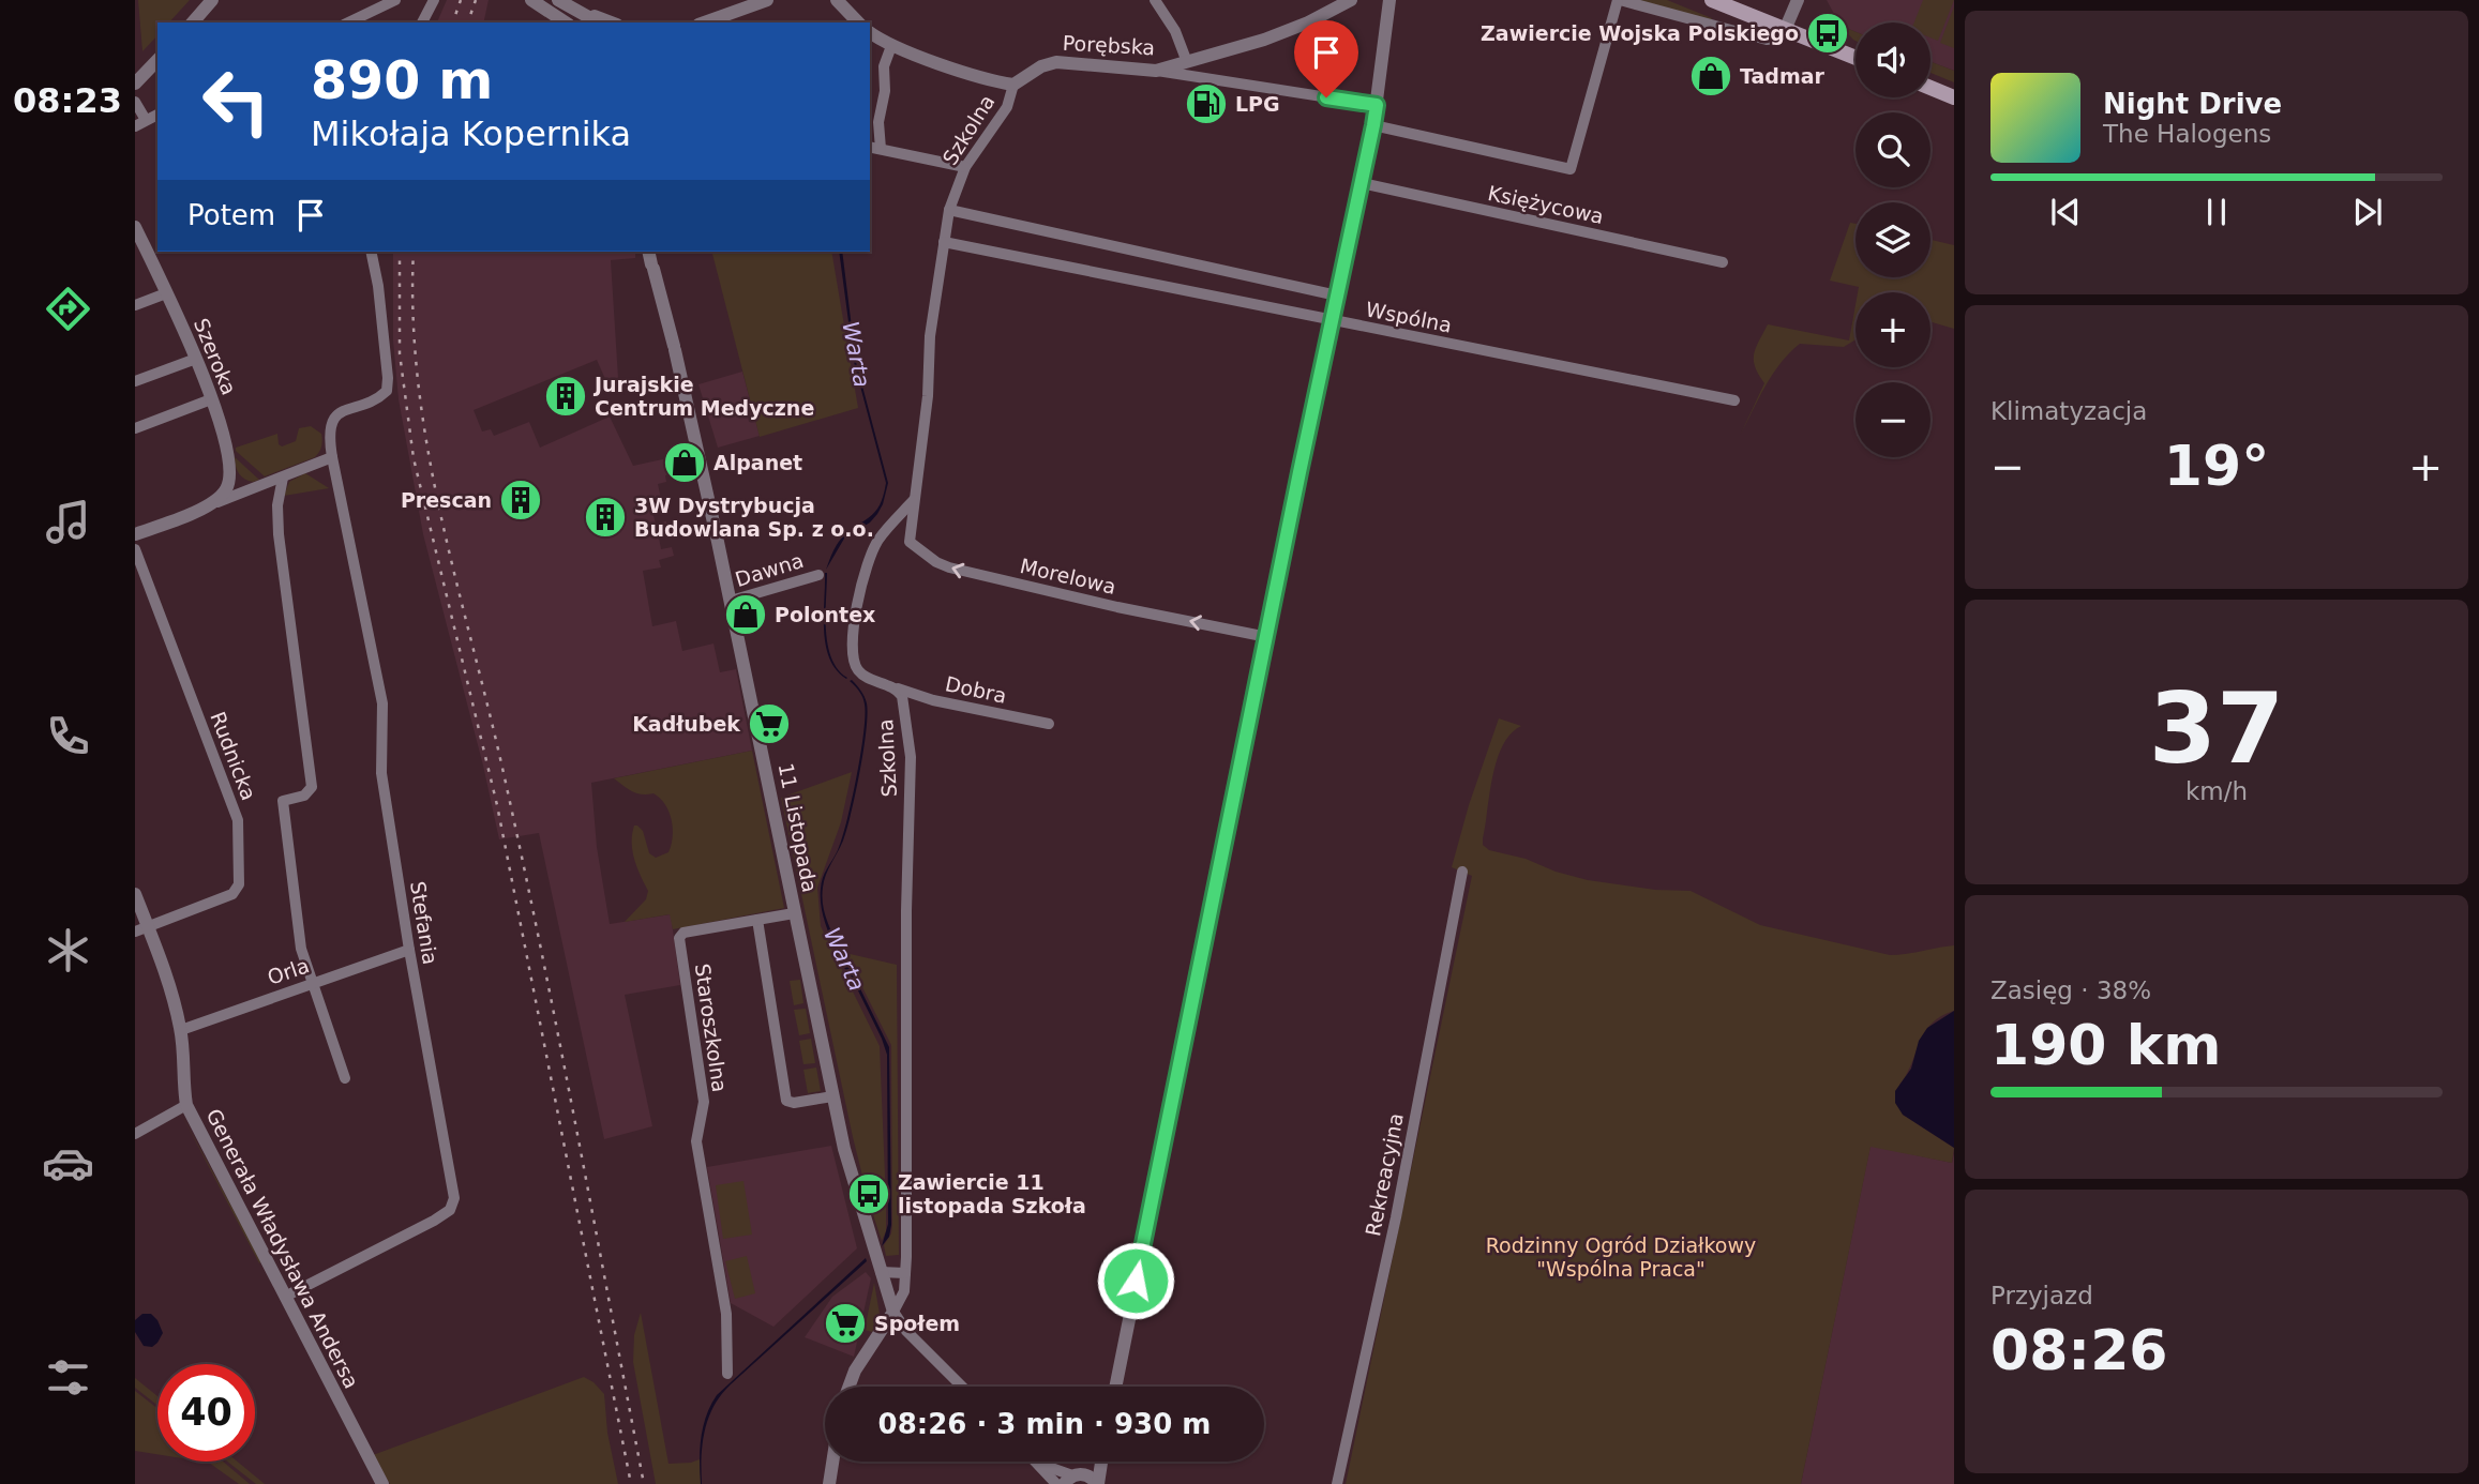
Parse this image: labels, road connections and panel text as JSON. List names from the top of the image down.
{
  "streets": {
    "street": [
      "Porębska",
      "Szkolna",
      "Księżycowa",
      "Wspólna",
      "Szeroka",
      "Dawna",
      "Morelowa",
      "Dobra",
      "Rudnicka",
      "11 Listopada",
      "Stefania",
      "Orla",
      "Staroszkolna",
      "Rekreacyjna",
      "Generała Władysława Andersa"
    ]
  },
  "crossings": [
    ["Porębska", "Szkolna"],
    ["Szkolna", "Wspólna"],
    ["Szkolna", "Morelowa"],
    ["Szkolna", "Dobra"],
    ["Szkolna", "11 Listopada"],
    ["Dawna", "11 Listopada"],
    ["Rudnicka", "Generała Władysława Andersa"],
    ["11 Listopada", "Staroszkolna"],
    ["Stefania", "Orla"],
    ["Stefania", "Generała Władysława Andersa"],
    ["Orla", "Generała Władysława Andersa"]
  ],
  "one_way": ["Morelowa"],
  "water": ["Warta"],
  "parks": ["Rodzinny Ogród Działkowy \"Wspólna Praca\""],
  "places": {
    "bus stop": ["Zawiercie Wojska Polskiego", "Zawiercie 11 listopada Szkoła"],
    "shop": ["Tadmar", "Alpanet", "Polontex"],
    "fuel station": ["LPG"],
    "building": ["Jurajskie Centrum Medyczne", "Prescan", "3W Dystrybucja Budowlana Sp. z o.o."],
    "supermarket": ["Kadłubek", "Społem"]
  },
  "page": {
    "tabs": "08:23",
    "map_buttons": ["+", "−"],
    "turn": ["890 m", "Mikołaja Kopernika"],
    "song": ["Night Drive", "The Halogens"],
    "then": "Potem",
    "tile": [
      "Klimatyzacja",
      ["37", "km/h"],
      ["Zasięg · 38%", "190 km"],
      ["Przyjazd", "08:26"]
    ],
    "heat": ["−", "19°", "+"],
    "limit": "40",
    "trip": "08:26 · 3 min · 930 m"
  }
}
